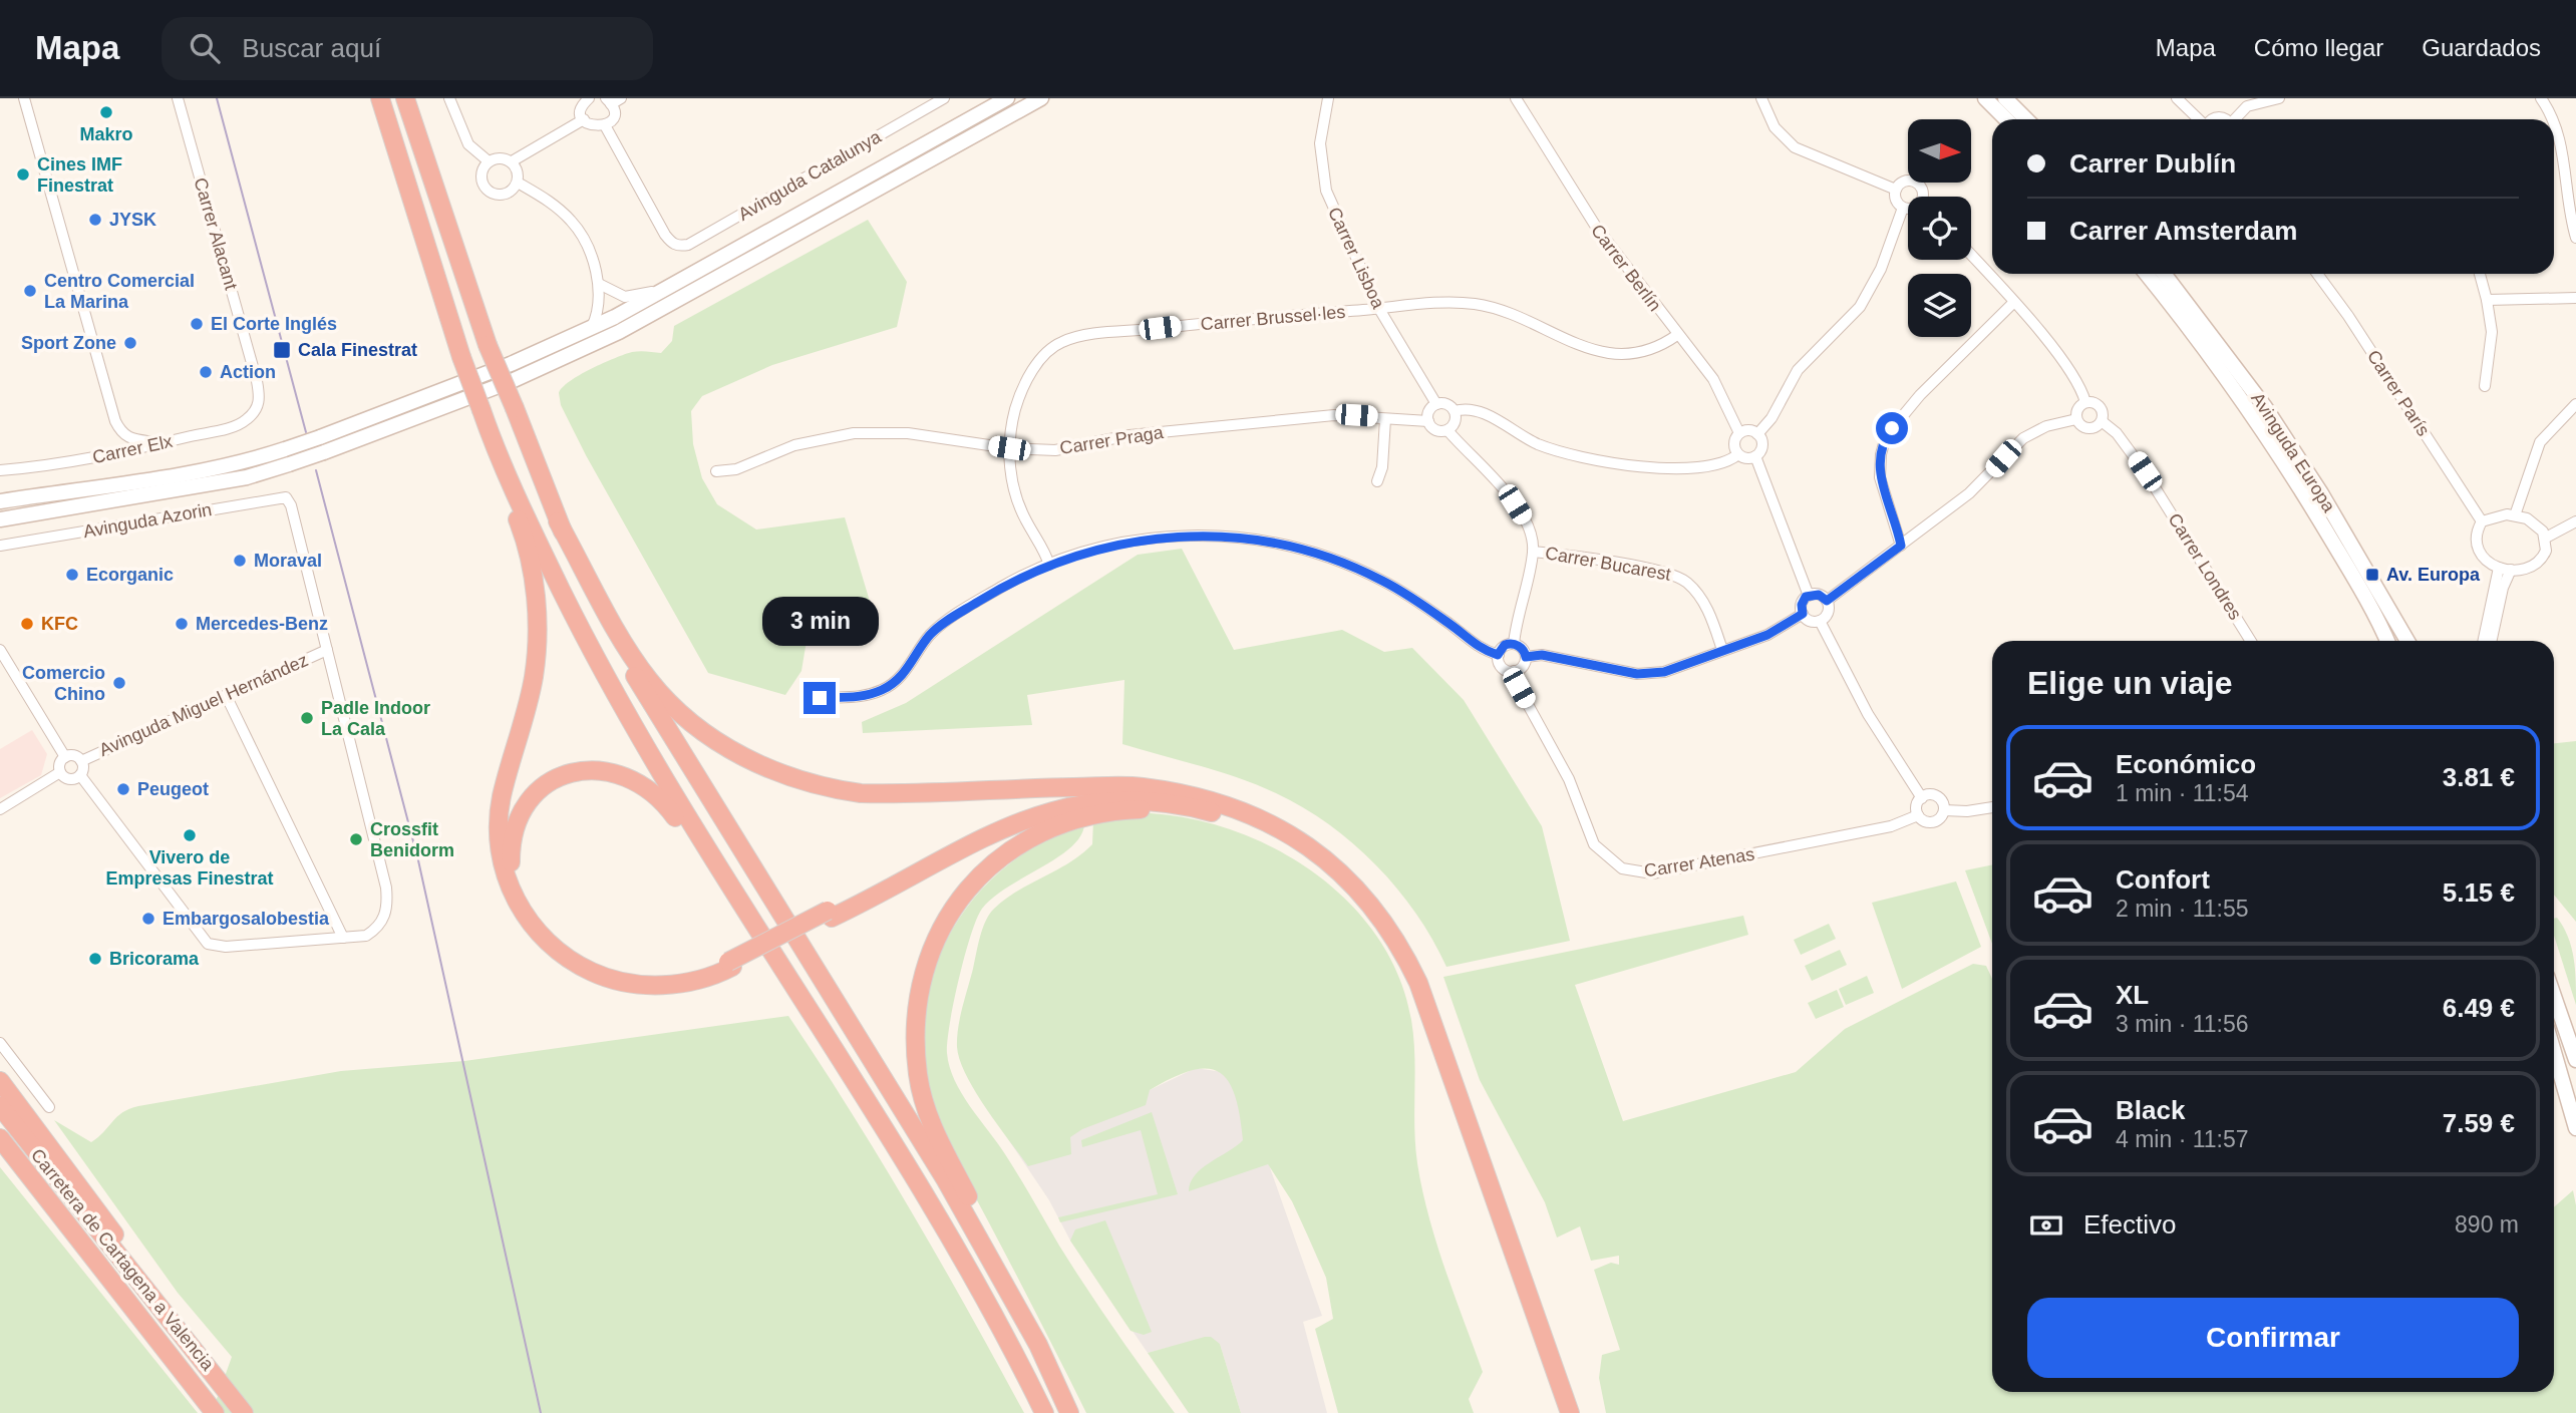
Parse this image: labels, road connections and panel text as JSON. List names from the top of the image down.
{
  "streets": {
    "highway": ["Carretera de Cartagena a Valencia"],
    "main road": ["Avinguda Europa"],
    "street": [
      "Avinguda Catalunya",
      "Carrer Alacant",
      "Carrer Lisboa",
      "Carrer Berlín",
      "Carrer Brussel·les",
      "Carrer París",
      "Carrer Praga",
      "Carrer Elx",
      "Avinguda Azorin",
      "Carrer Bucarest",
      "Carrer Londres",
      "Avinguda Miguel Hernández",
      "Carrer Atenas"
    ]
  },
  "crossings": [
    ["Carrer Alacant", "Carrer Elx"],
    ["Carrer Lisboa", "Carrer Brussel·les"],
    ["Carrer Lisboa", "Carrer Praga"],
    ["Carrer Berlín", "Carrer Brussel·les"],
    ["Carrer Brussel·les", "Carrer Praga"],
    ["Avinguda Azorin", "Avinguda Miguel Hernández"]
  ],
  "places": {
    "other": [
      "Makro",
      "Cines IMF Finestrat",
      "JYSK",
      "Centro Comercial La Marina",
      "El Corte Inglés",
      "Sport Zone",
      "Action",
      "Moraval",
      "Ecorganic",
      "KFC",
      "Mercedes-Benz",
      "Comercio Chino",
      "Padle Indoor La Cala",
      "Peugeot",
      "Vivero de Empresas Finestrat",
      "Crossfit Benidorm",
      "Embargosalobestia",
      "Bricorama"
    ],
    "transit": ["Cala Finestrat", "Av. Europa"]
  },
  "north": "right",
  "page": {
    "header": "Mapa",
    "search": "Buscar aquí",
    "nav": ["Mapa", "Cómo llegar", "Guardados"],
    "banner": ["Carrer Dublín", "Carrer Amsterdam"],
    "bubble": "3 min",
    "heading": "Elige un viaje",
    "list": [
      {
        "name": "Económico",
        "note": "1 min · 11:54",
        "value": "3.81 €"
      },
      {
        "name": "Confort",
        "note": "2 min · 11:55",
        "value": "5.15 €"
      },
      {
        "name": "XL",
        "note": "3 min · 11:56",
        "value": "6.49 €"
      },
      {
        "name": "Black",
        "note": "4 min · 11:57",
        "value": "7.59 €"
      }
    ],
    "pay": ["Efectivo", "890 m"],
    "buttons": "Confirmar"
  }
}
